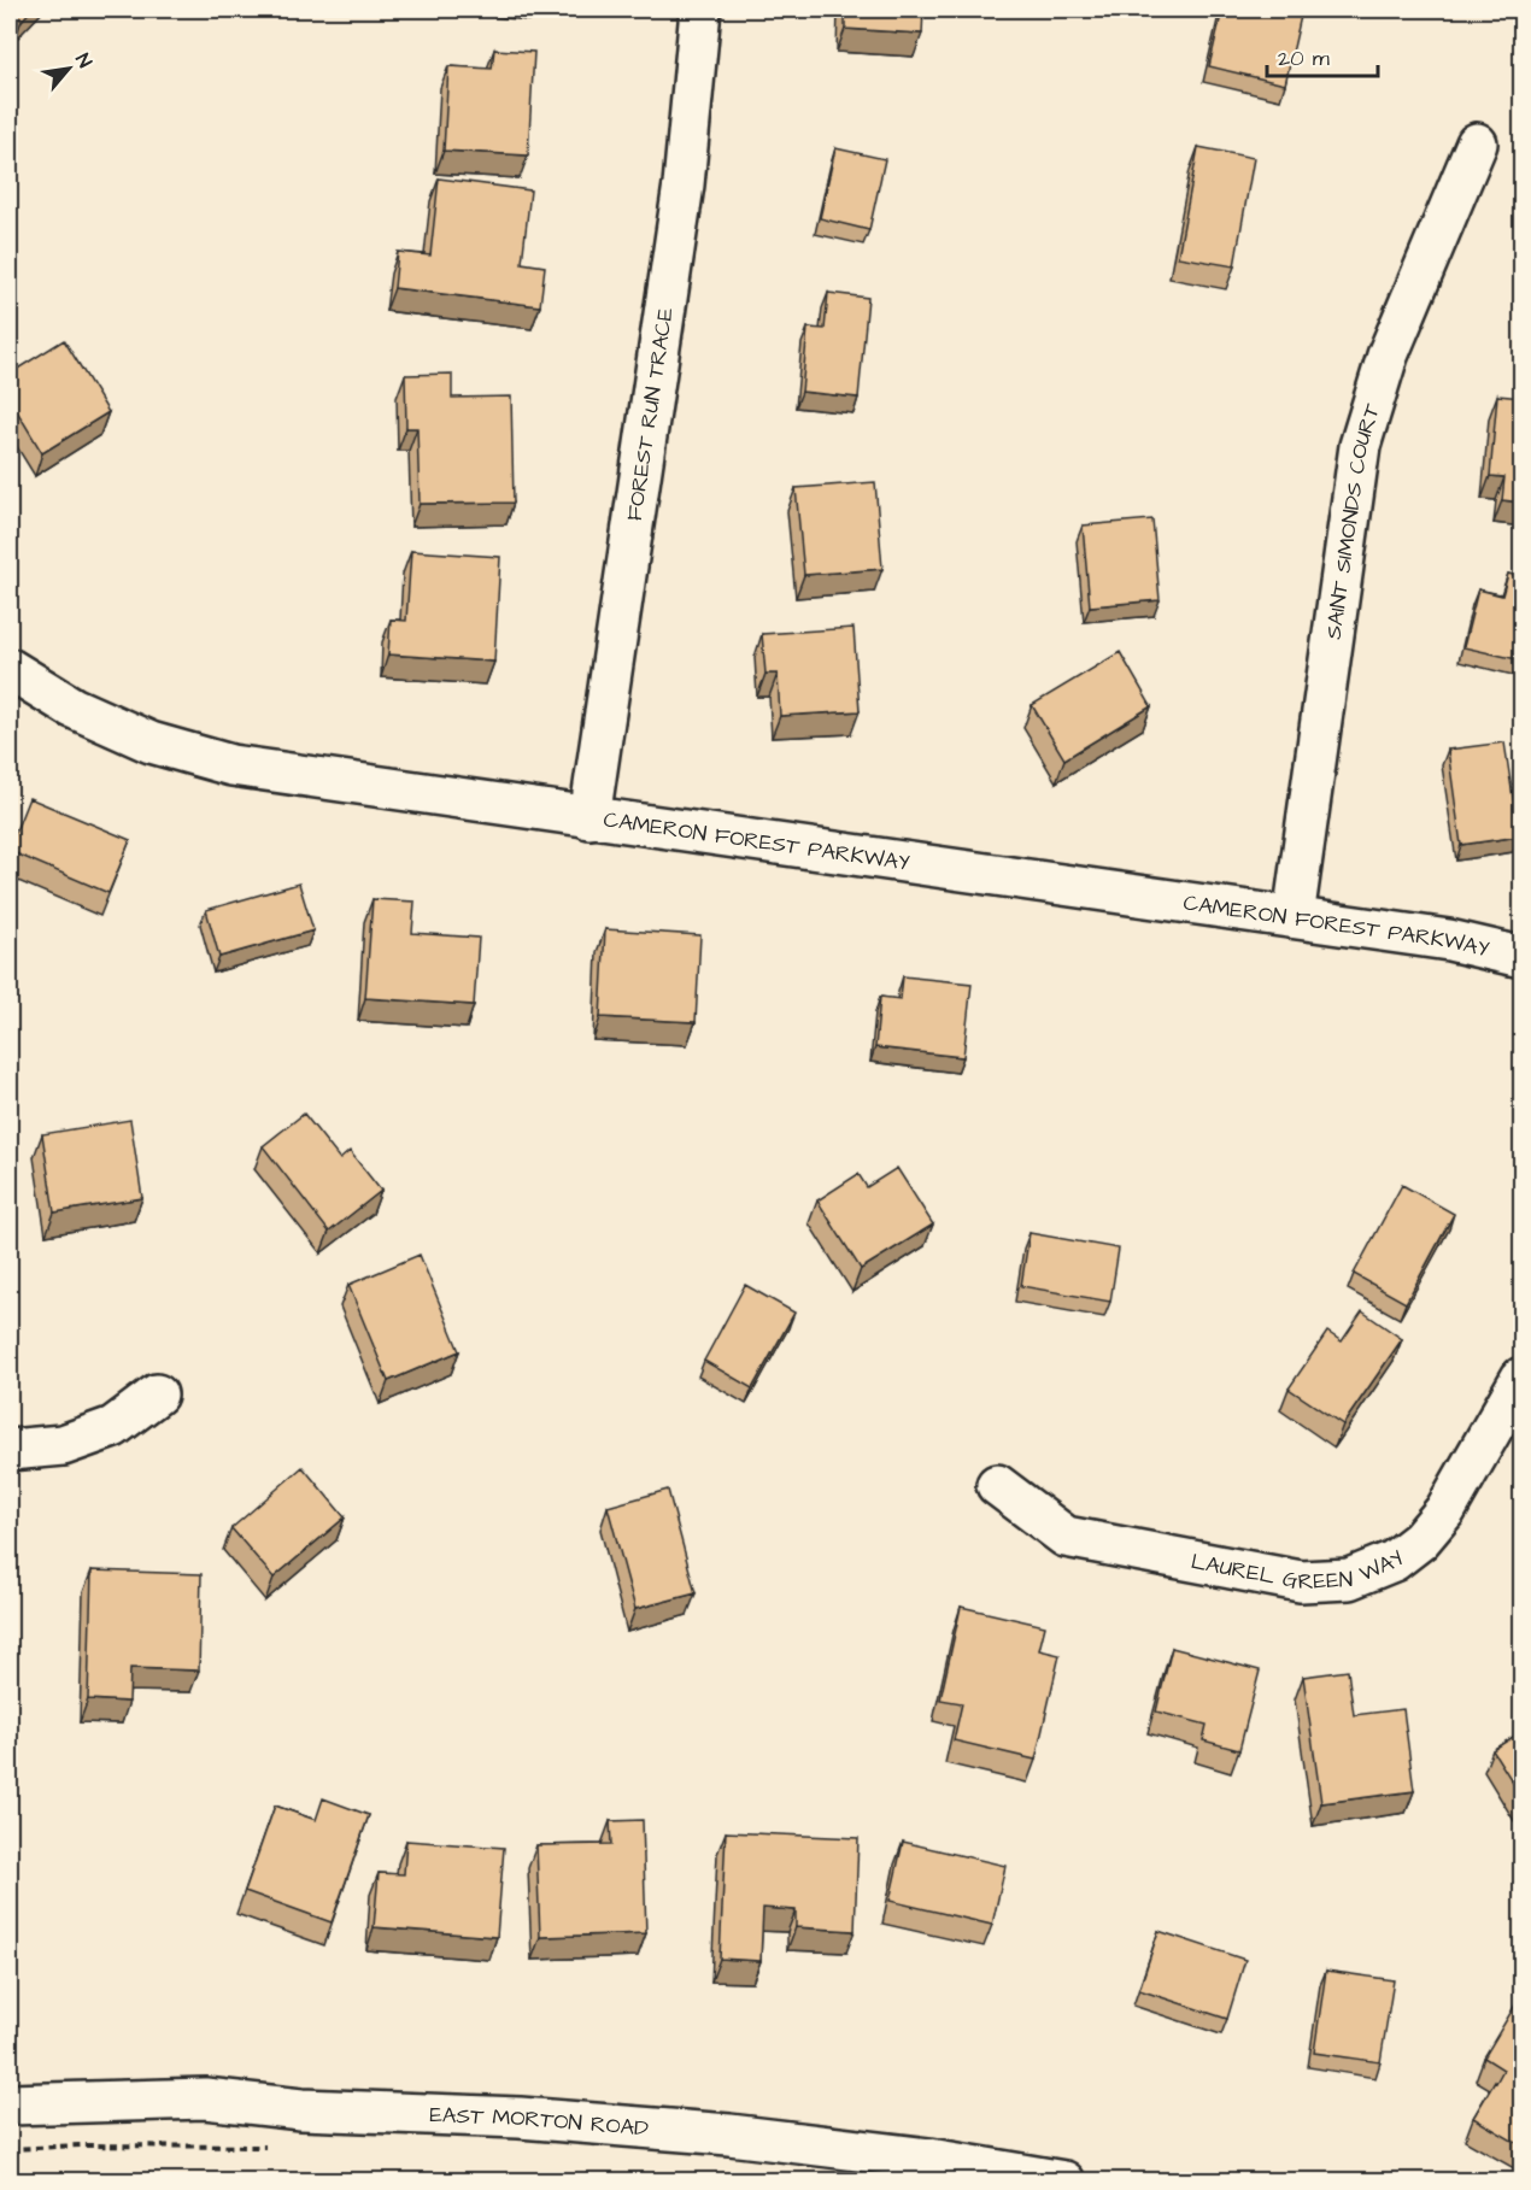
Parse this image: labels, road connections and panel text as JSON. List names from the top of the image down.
{
  "streets": {
    "street": [
      "FOREST RUN TRACE",
      "SAINT SIMONDS COURT",
      "CAMERON FOREST PARKWAY",
      "LAUREL GREEN WAY",
      "EAST MORTON ROAD"
    ]
  },
  "crossings": [
    ["FOREST RUN TRACE", "CAMERON FOREST PARKWAY"],
    ["SAINT SIMONDS COURT", "CAMERON FOREST PARKWAY"]
  ],
  "scale_bar": "20 m",
  "north": "top right"
}
